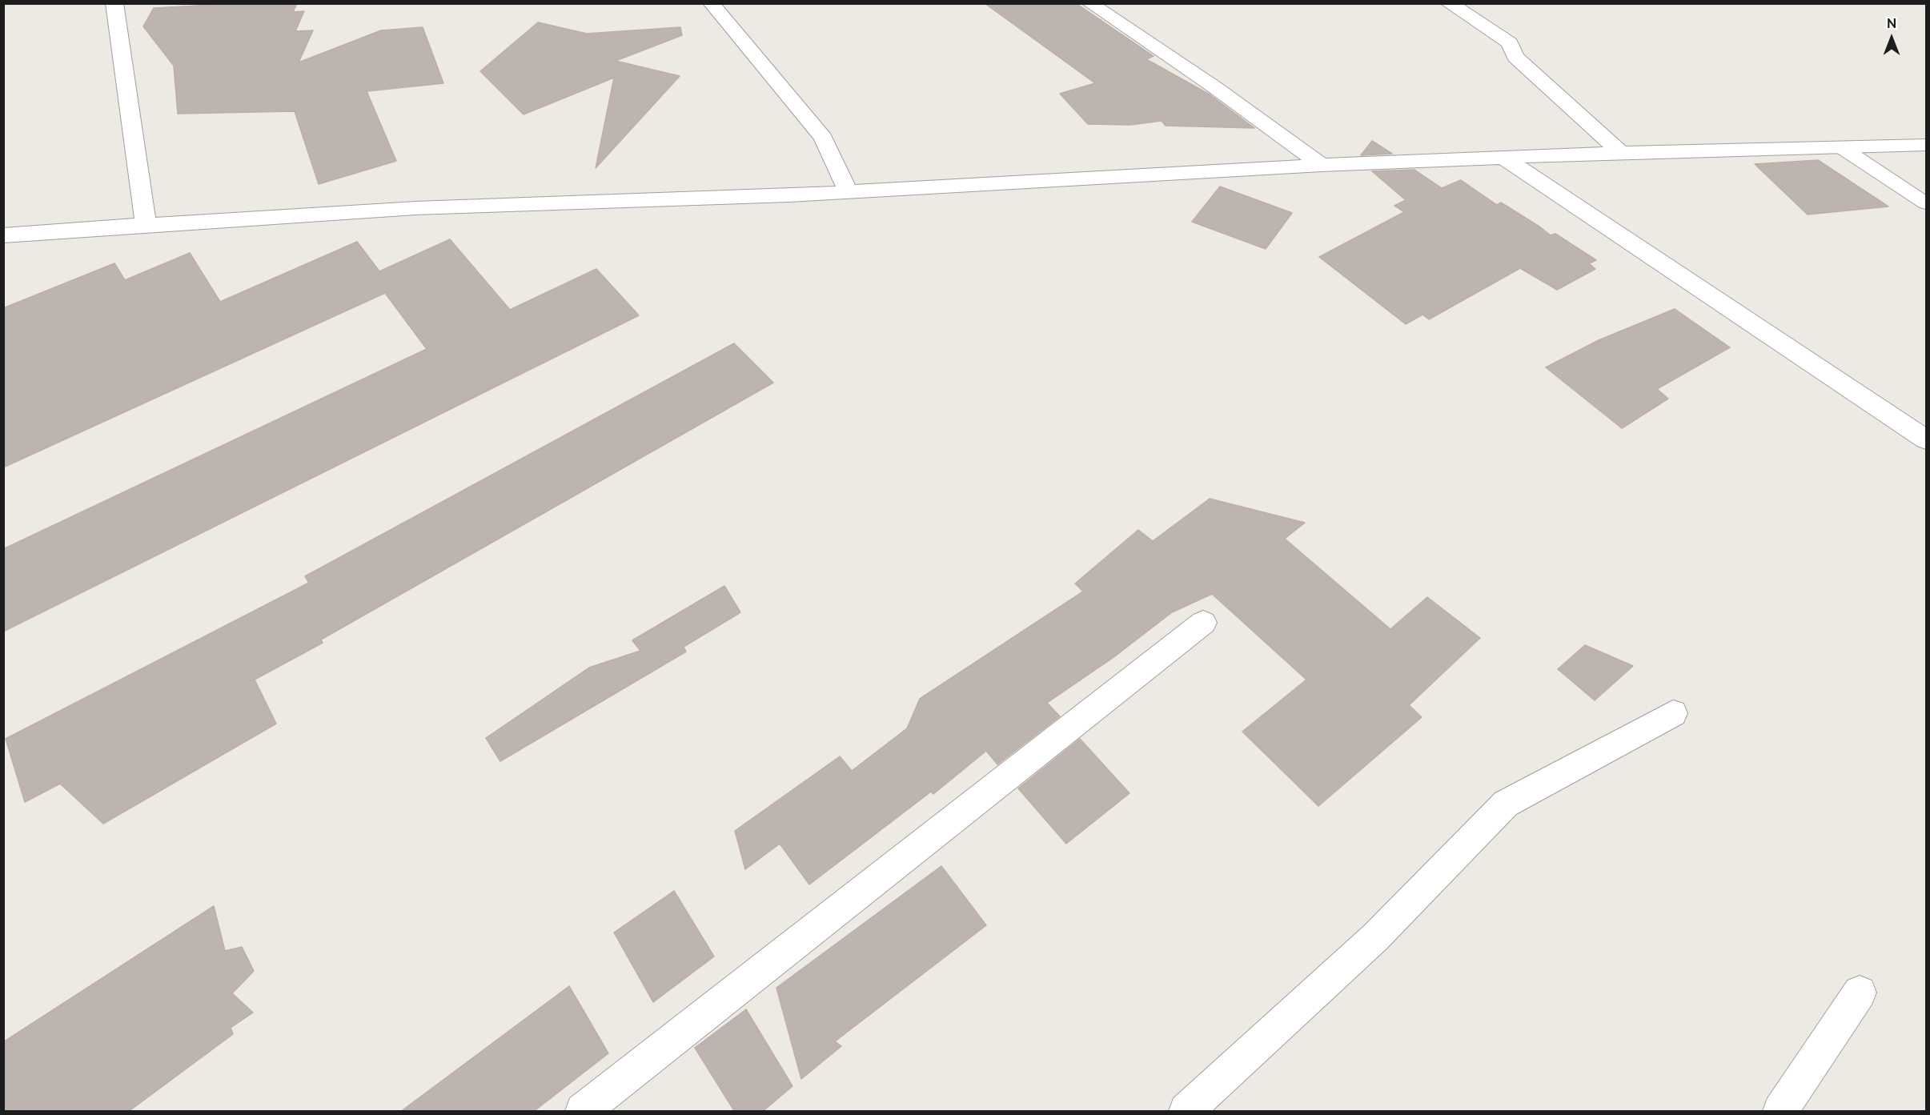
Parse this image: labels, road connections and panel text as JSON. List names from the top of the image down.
{
  "north": "top"
}
